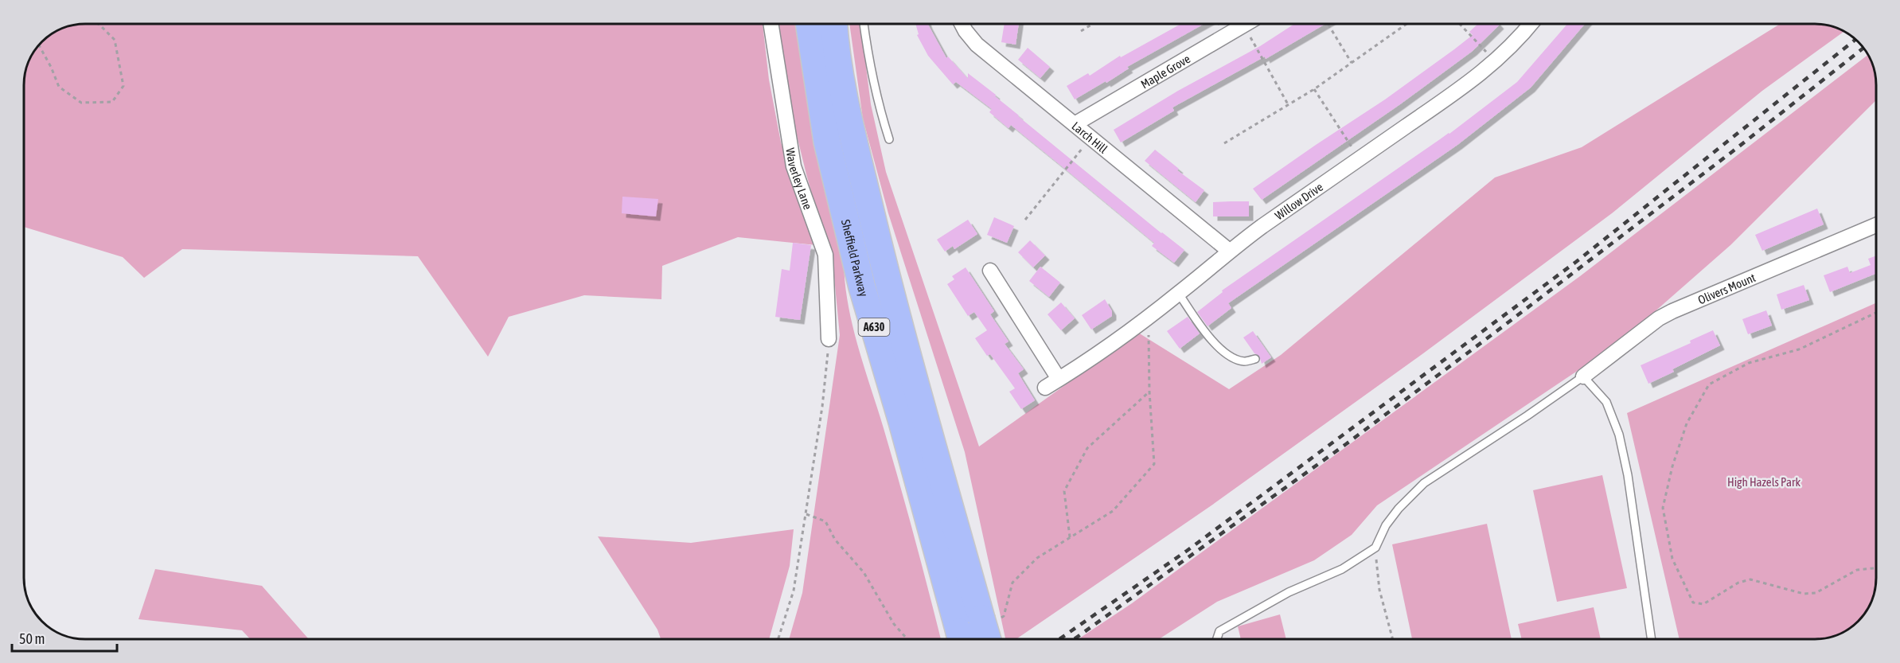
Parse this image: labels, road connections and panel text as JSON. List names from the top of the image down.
{
  "streets": {
    "highway": ["Sheffield Parkway", "A630"],
    "street": [
      "Maple Grove",
      "Larch Hill",
      "Waverley Lane",
      "Willow Drive",
      "Olivers Mount"
    ]
  },
  "crossings": [
    ["Maple Grove", "Larch Hill"],
    ["Larch Hill", "Willow Drive"]
  ],
  "parks": ["High Hazels Park"],
  "scale_bar": "50 m"
}
